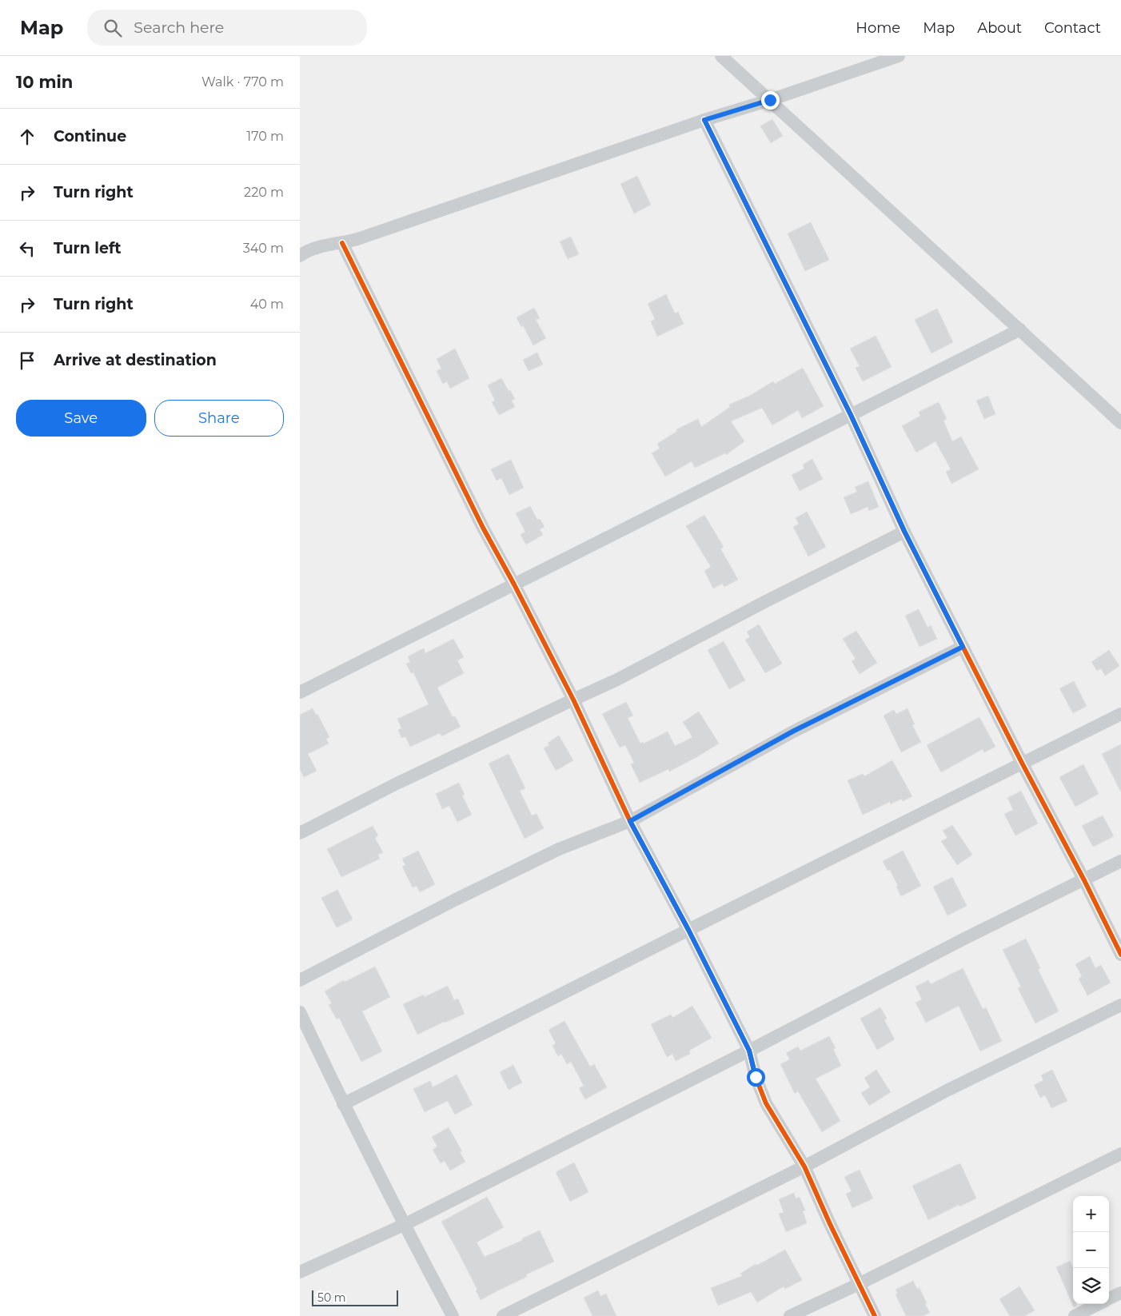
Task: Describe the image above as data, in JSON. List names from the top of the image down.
{
  "scale_bar": "50 m",
  "page": {
    "header": "Map",
    "search": "Search here",
    "nav": [
      "Home",
      "Map",
      "About",
      "Contact"
    ],
    "heading": ["10 min", "Walk · 770 m"],
    "list": [
      ["Continue", "170 m"],
      ["Turn right", "220 m"],
      ["Turn left", "340 m"],
      ["Turn right", "40 m"],
      "Arrive at destination"
    ],
    "buttons": ["Save", "Share"],
    "map_buttons": ["+", "−"],
    "scale": "50 m"
  }
}
